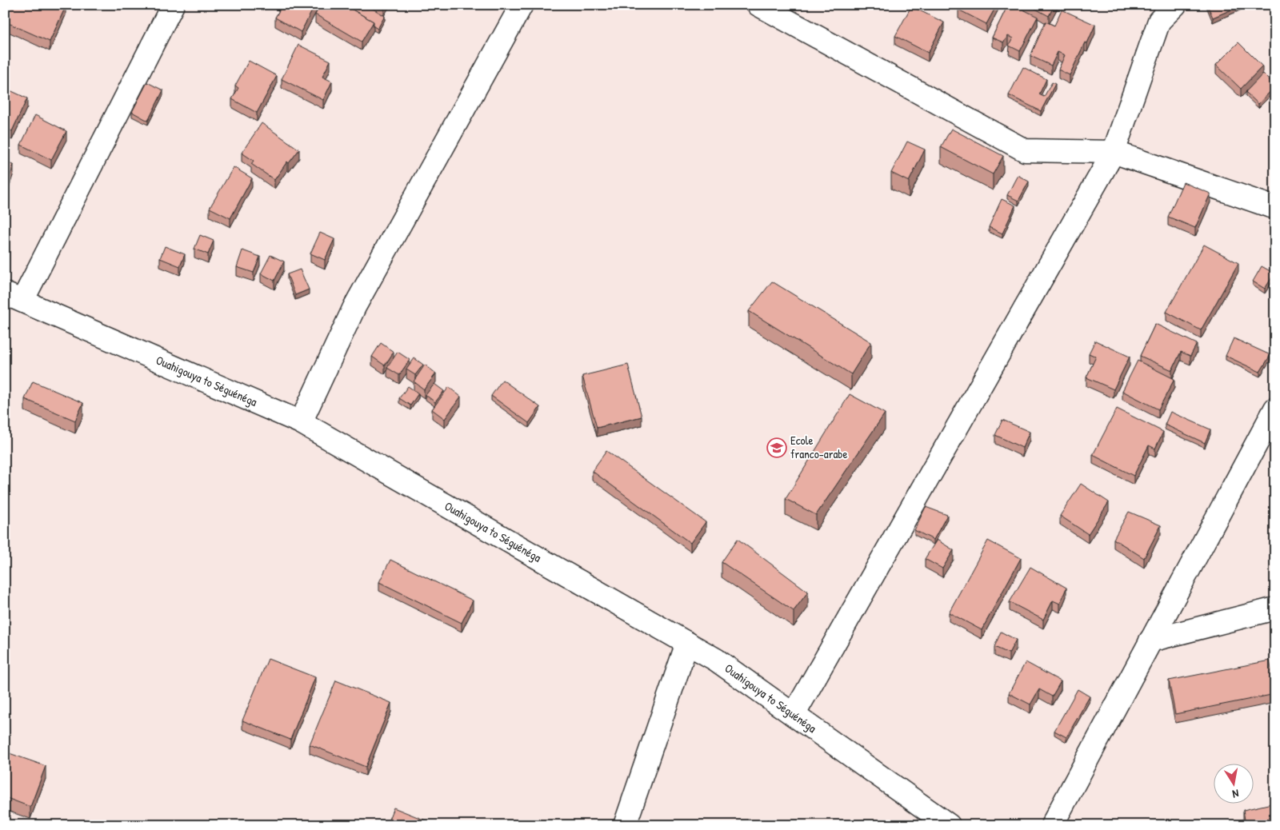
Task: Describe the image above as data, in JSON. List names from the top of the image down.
{
  "streets": {
    "street": ["Ouahigouya to Séguénéga"]
  },
  "places": {
    "school or university": ["Ecole franco-arabe"]
  },
  "north": "bottom"
}
